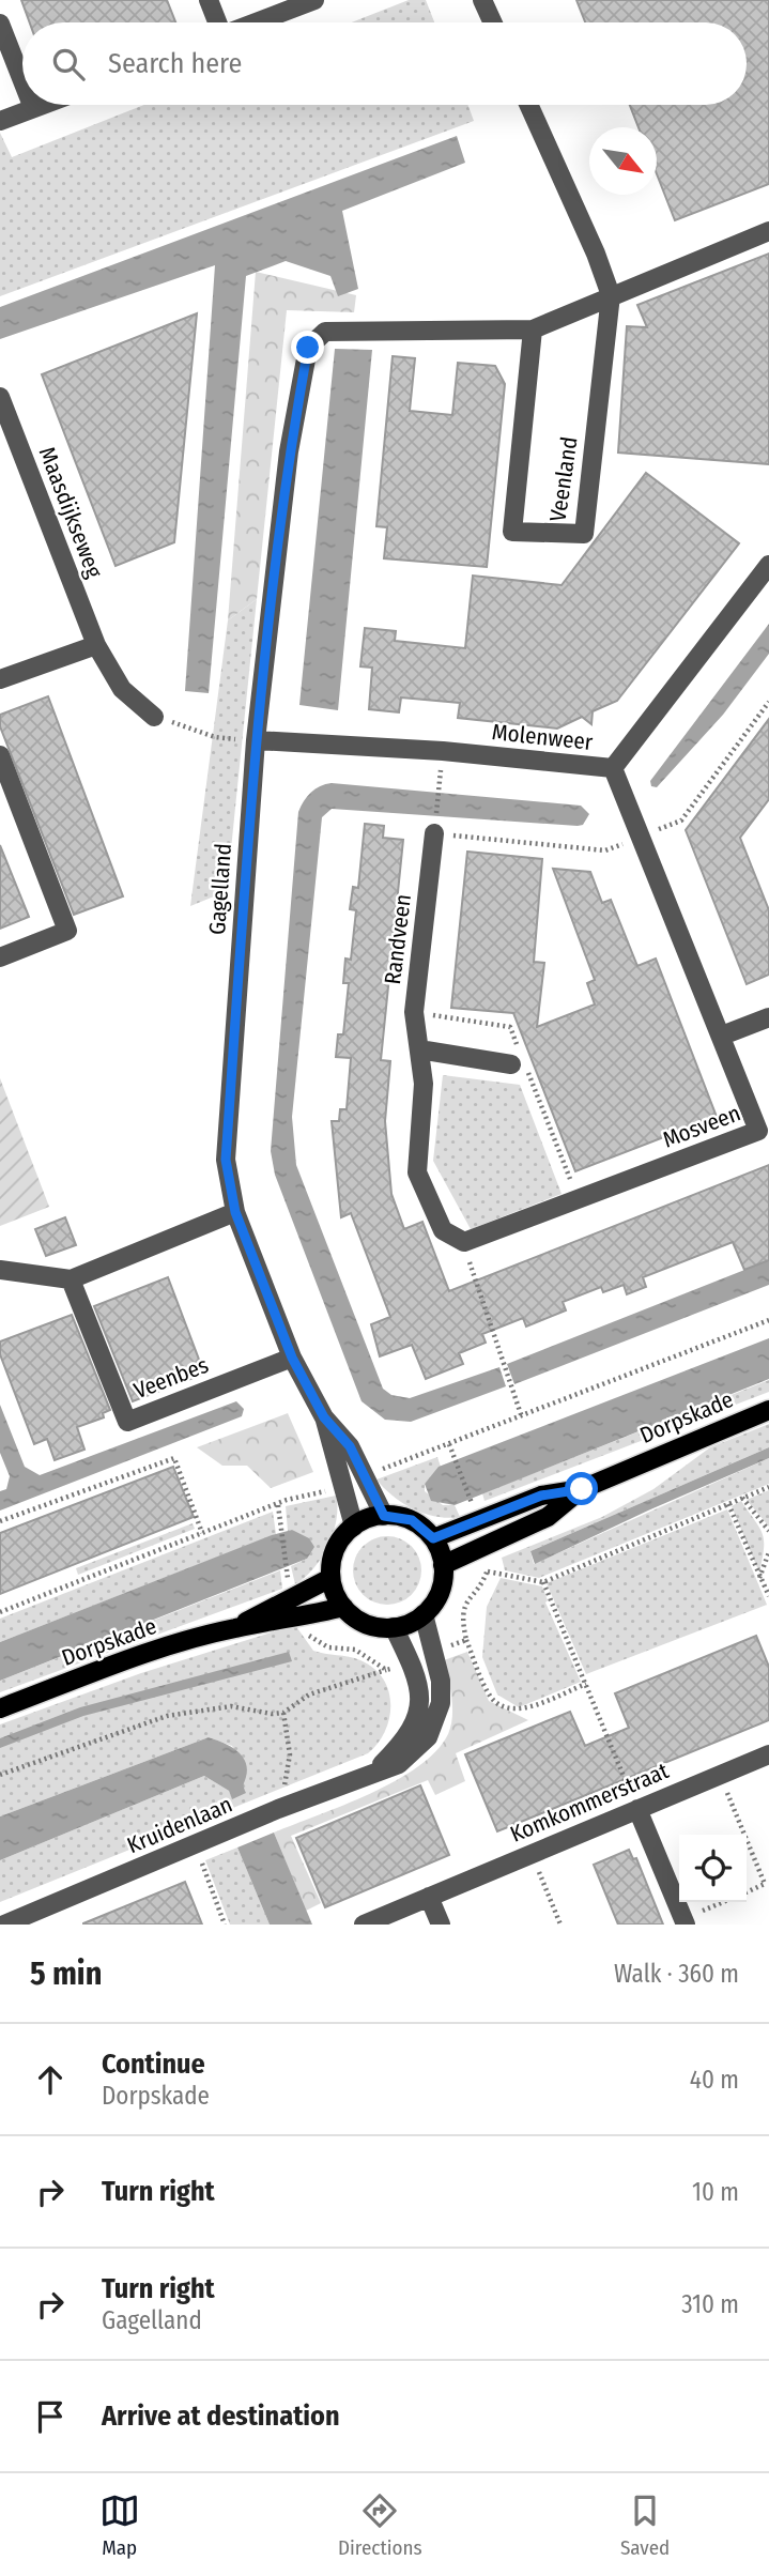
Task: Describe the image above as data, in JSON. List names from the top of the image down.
{
  "streets": {
    "main road": ["Dorpskade"],
    "street": [
      "Veenland",
      "Maasdijkseweg",
      "Molenweer",
      "Gagelland",
      "Randveen",
      "Mosveen",
      "Veenbes",
      "Komkommerstraat",
      "Kruidenlaan"
    ]
  },
  "crossings": [
    ["Veenland", "Gagelland"],
    ["Molenweer", "Gagelland"],
    ["Molenweer", "Mosveen"],
    ["Gagelland", "Veenbes"],
    ["Gagelland", "Dorpskade"],
    ["Gagelland", "Kruidenlaan"],
    ["Randveen", "Mosveen"],
    ["Dorpskade", "Kruidenlaan"]
  ],
  "north": "bottom right",
  "page": {
    "search": "Search here",
    "heading": ["5 min", "Walk · 360 m"],
    "list": [
      ["Continue", "Dorpskade", "40 m"],
      ["Turn right", "10 m"],
      ["Turn right", "Gagelland", "310 m"],
      "Arrive at destination"
    ],
    "nav": ["Map", "Directions", "Saved"]
  }
}
